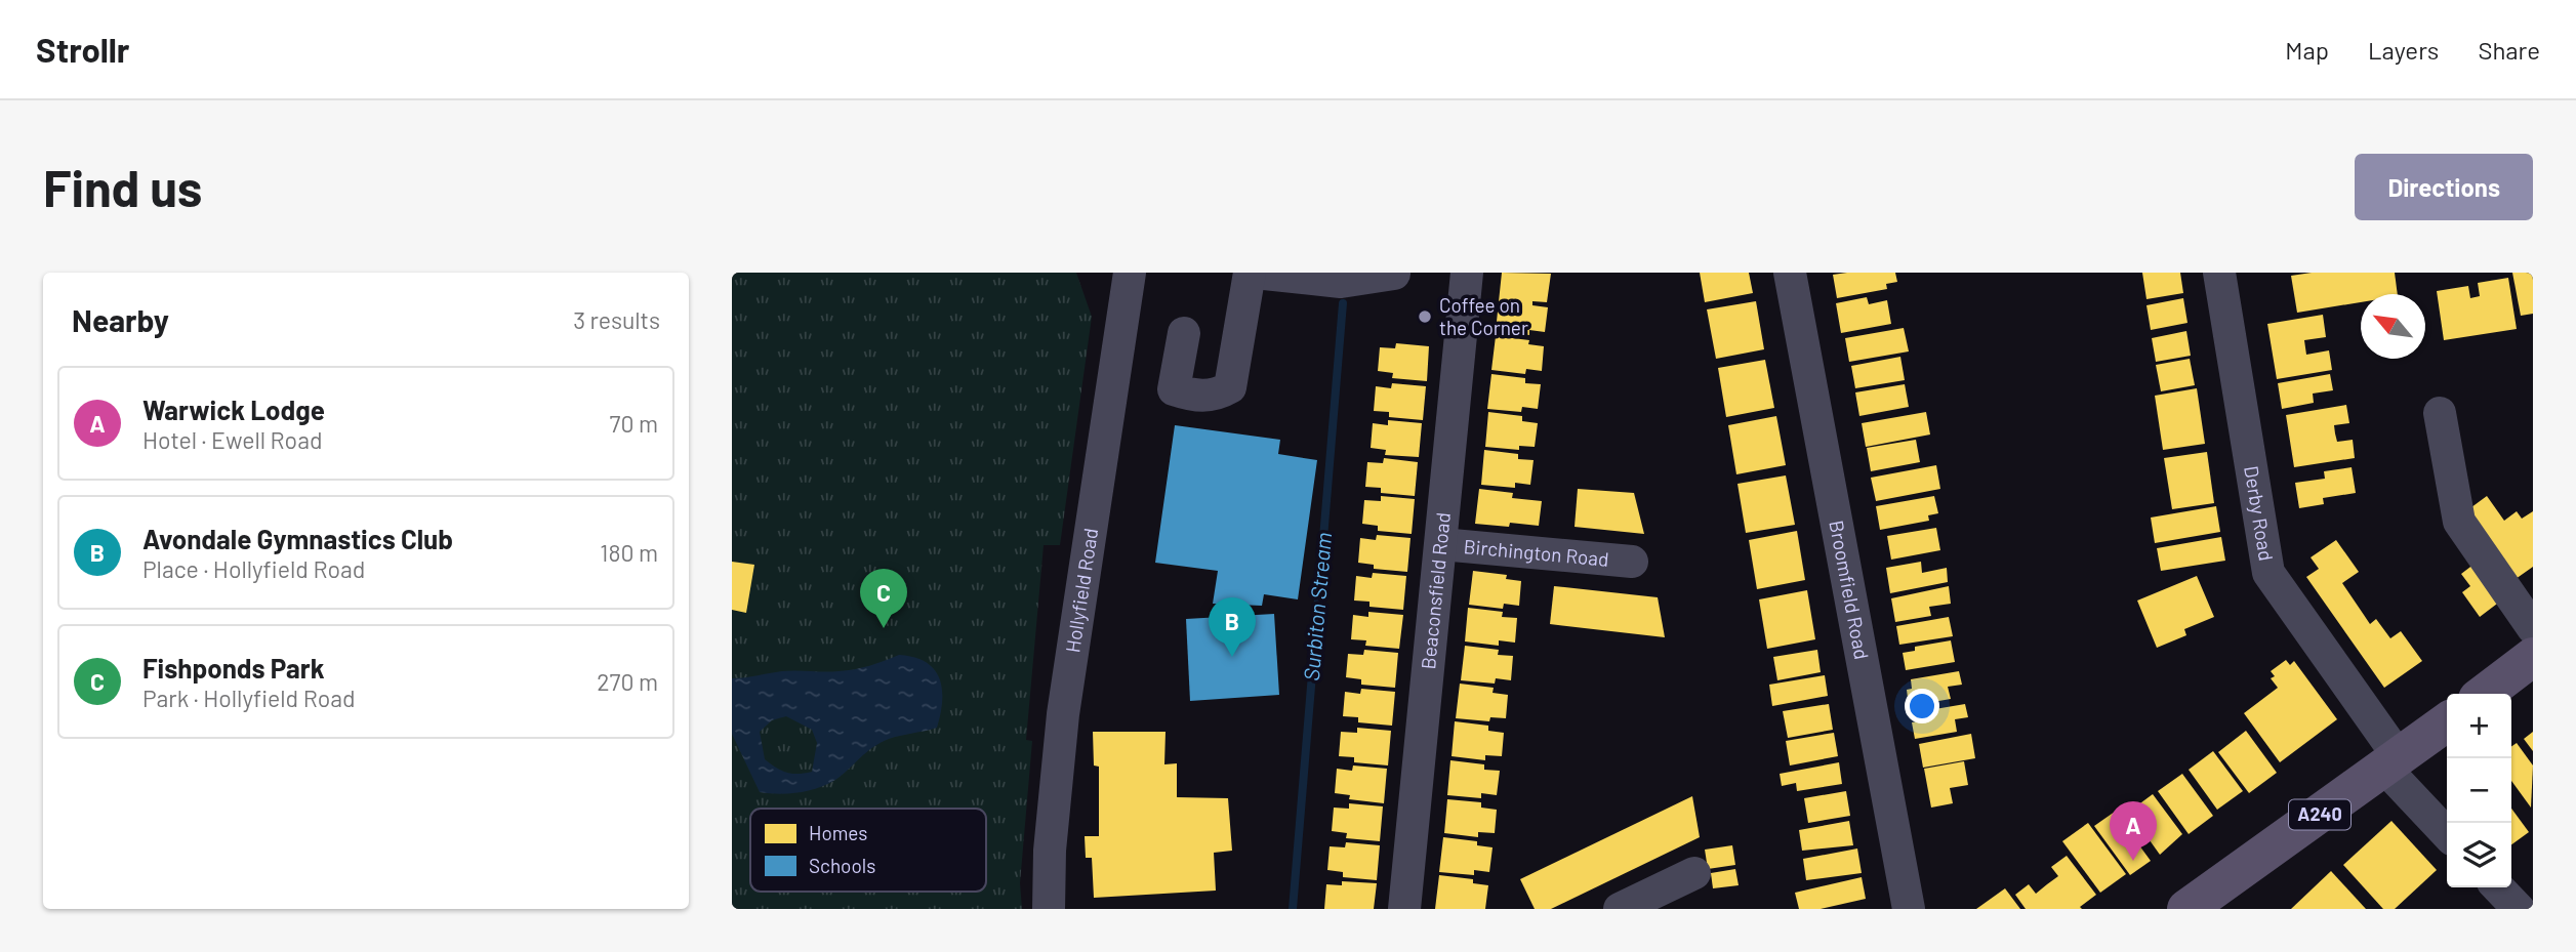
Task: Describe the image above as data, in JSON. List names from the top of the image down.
{
  "streets": {
    "main road": ["A240"],
    "street": [
      "Derby Road",
      "Birchington Road",
      "Hollyfield Road",
      "Beaconsfield Road",
      "Broomfield Road"
    ]
  },
  "crossings": [
    ["Derby Road", "A240"],
    ["Birchington Road", "Beaconsfield Road"]
  ],
  "water": ["Surbiton Stream"],
  "places": ["Coffee on the Corner"],
  "legend": ["Homes", "Schools"],
  "north": "top left",
  "page": {
    "header": "Strollr",
    "nav": ["Map", "Layers", "Share"],
    "buttons": "Directions",
    "title": "Find us",
    "heading": ["Nearby", "3 results"],
    "list": [
      {
        "mark": "A",
        "name": "Warwick Lodge",
        "note": "Hotel · Ewell Road",
        "value": "70 m"
      },
      {
        "mark": "B",
        "name": "Avondale Gymnastics Club",
        "note": "Place · Hollyfield Road",
        "value": "180 m"
      },
      {
        "mark": "C",
        "name": "Fishponds Park",
        "note": "Park · Hollyfield Road",
        "value": "270 m"
      }
    ],
    "pins": ["C", "B", "A"],
    "map_buttons": ["+", "−"]
  }
}
